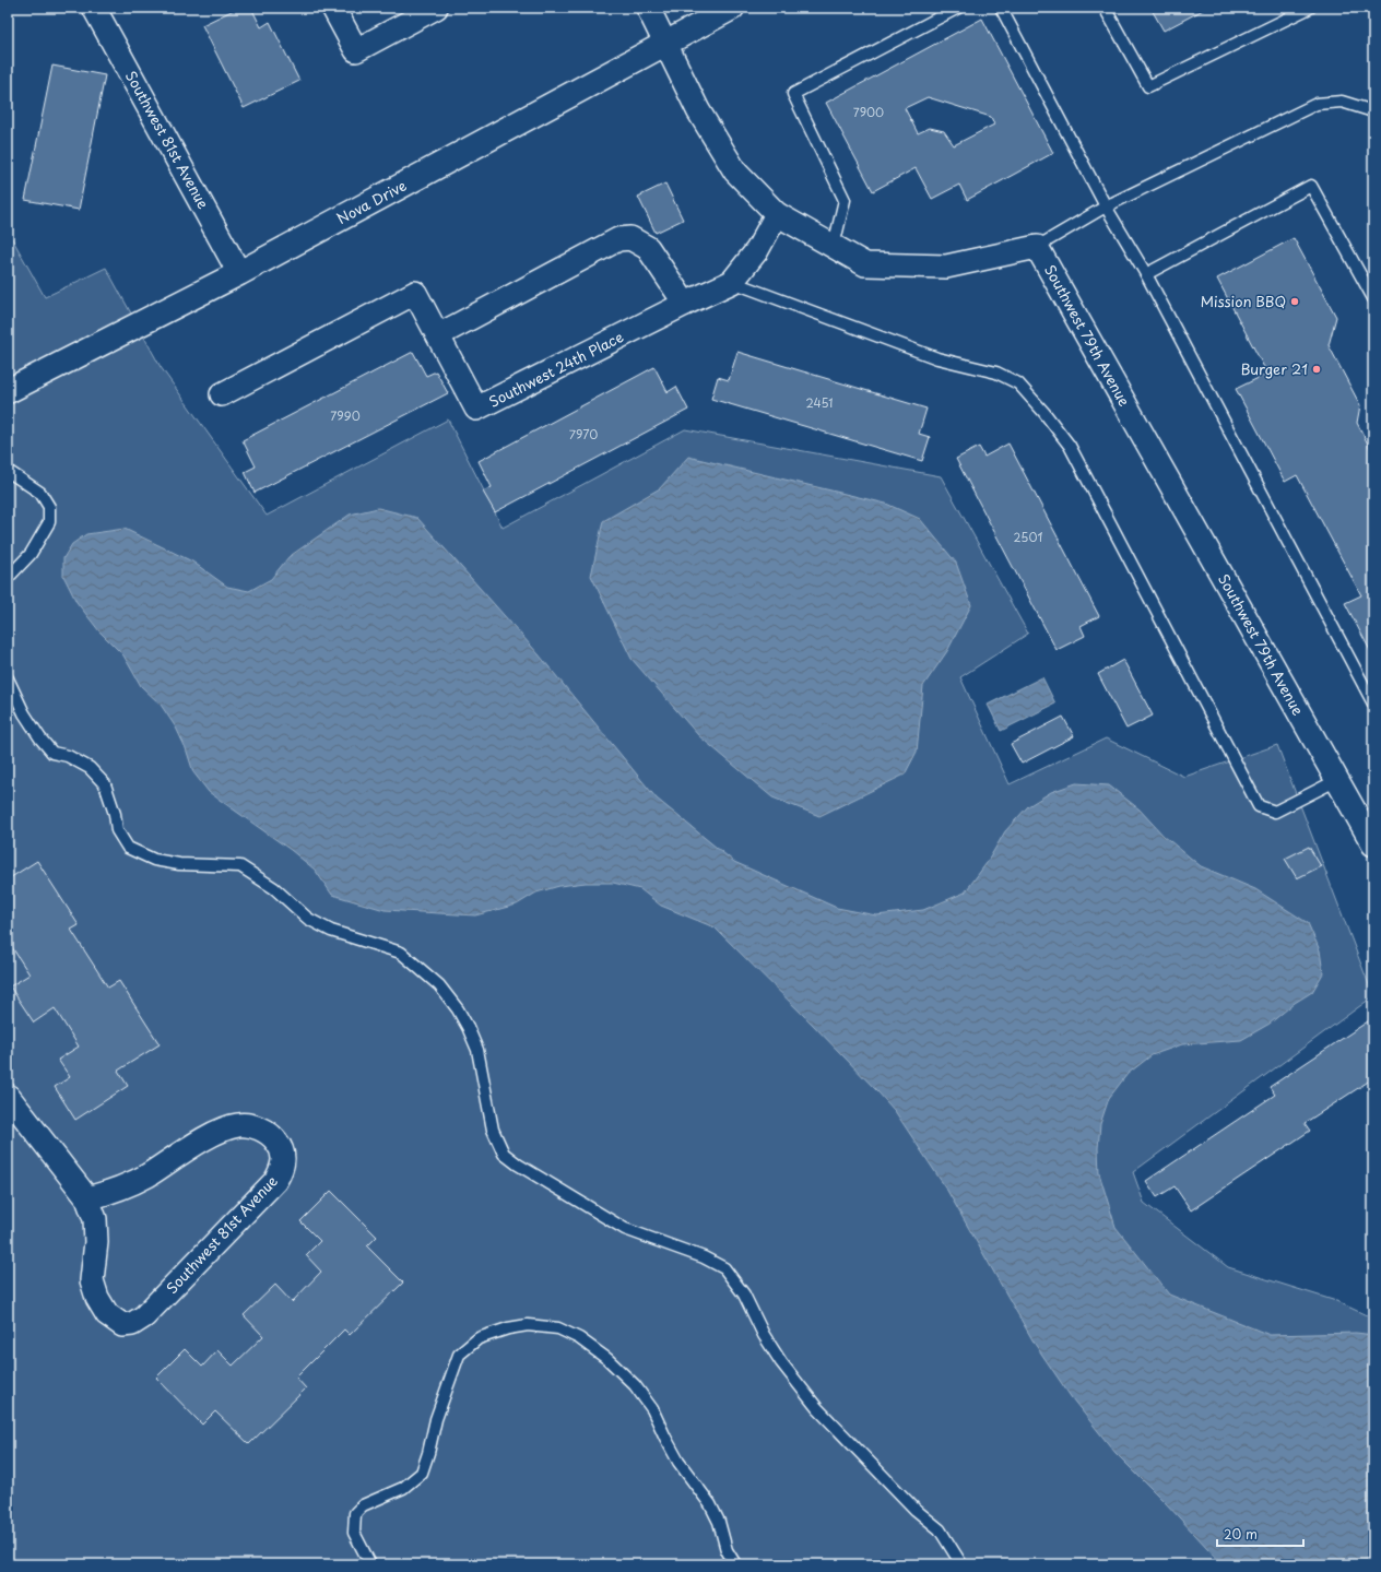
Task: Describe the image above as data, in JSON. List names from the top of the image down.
{
  "streets": {
    "street": [
      "Southwest 81st Avenue",
      "Nova Drive",
      "Southwest 79th Avenue",
      "Southwest 24th Place"
    ]
  },
  "crossings": [
    ["Southwest 81st Avenue", "Nova Drive"]
  ],
  "places": ["Mission BBQ", "Burger 21"],
  "house_numbers": [
    "7900",
    "2451",
    "7990",
    "7970",
    "2501"
  ],
  "scale_bar": "20 m"
}
